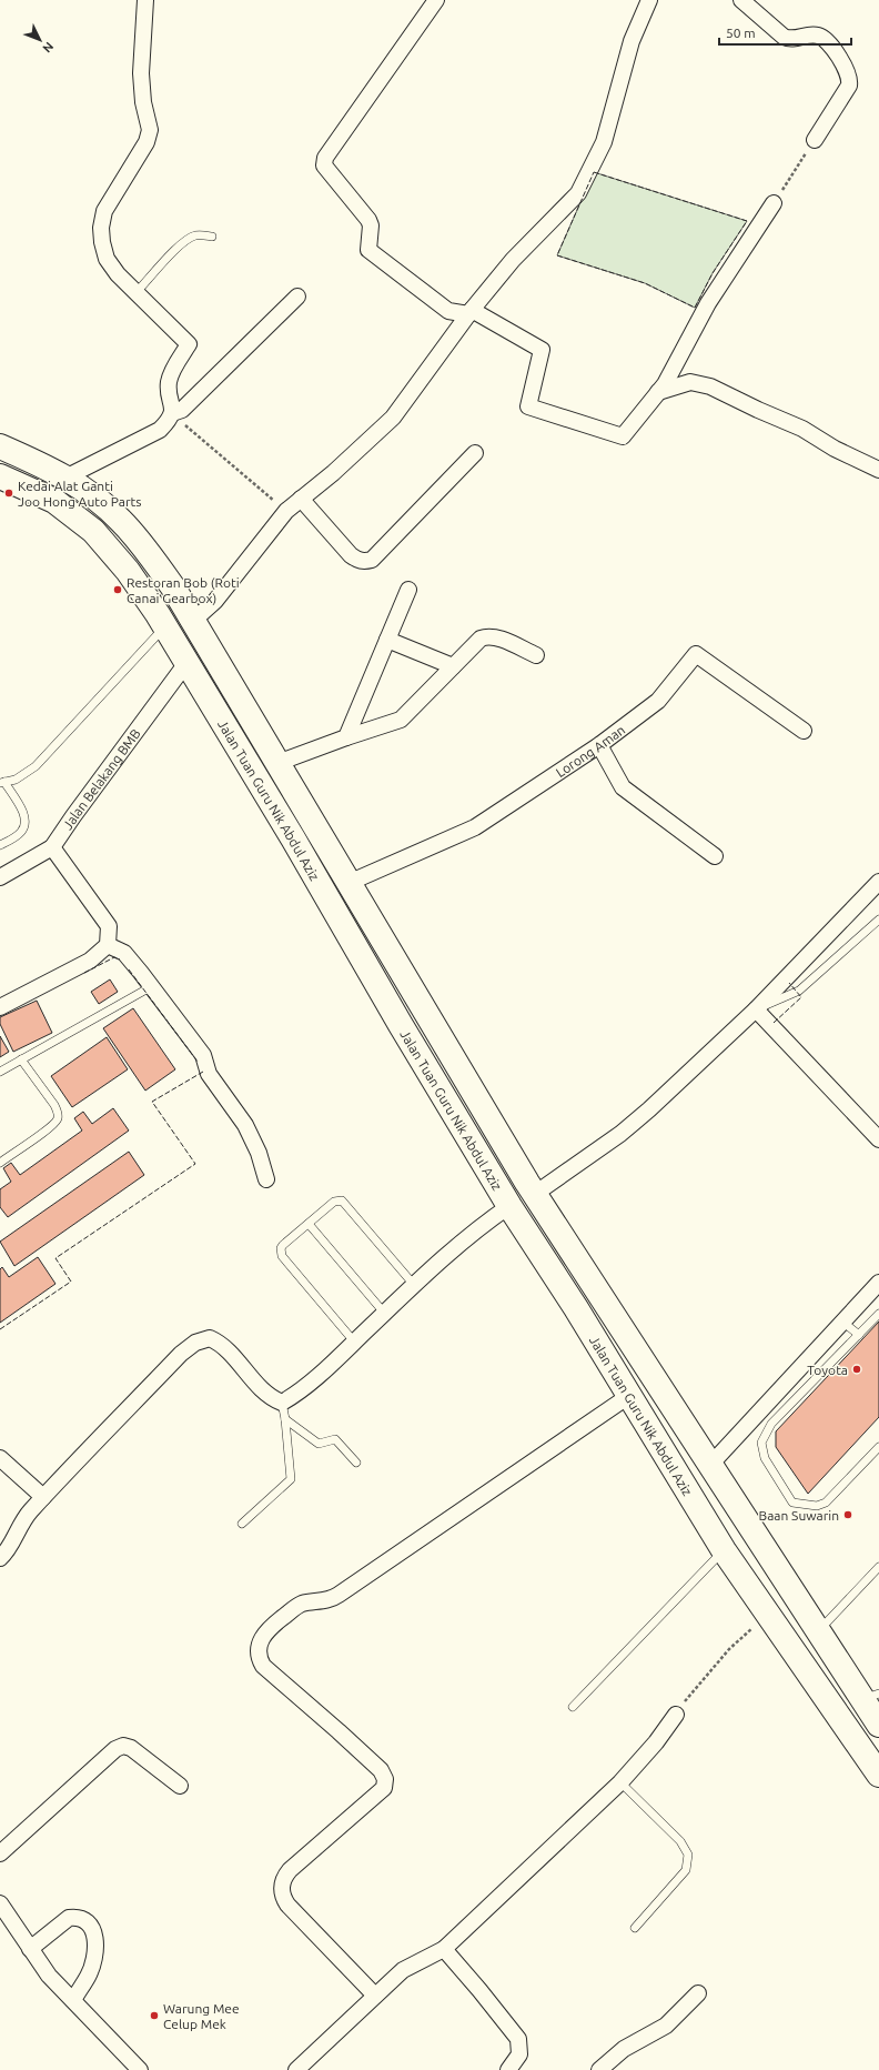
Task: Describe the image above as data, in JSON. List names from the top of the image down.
{
  "streets": {
    "main road": ["Jalan Tuan Guru Nik Abdul Aziz"],
    "street": ["Lorong Aman", "Jalan Belakang BMB"]
  },
  "crossings": [
    ["Lorong Aman", "Jalan Tuan Guru Nik Abdul Aziz"],
    ["Jalan Belakang BMB", "Jalan Tuan Guru Nik Abdul Aziz"]
  ],
  "places": [
    "Kedai Alat Ganti Joo Hong Auto Parts",
    "Restoran Bob (Roti Canai Gearbox)",
    "Toyota",
    "Baan Suwarin",
    "Warung Mee Celup Mek"
  ],
  "scale_bar": "50 m",
  "north": "bottom right"
}
